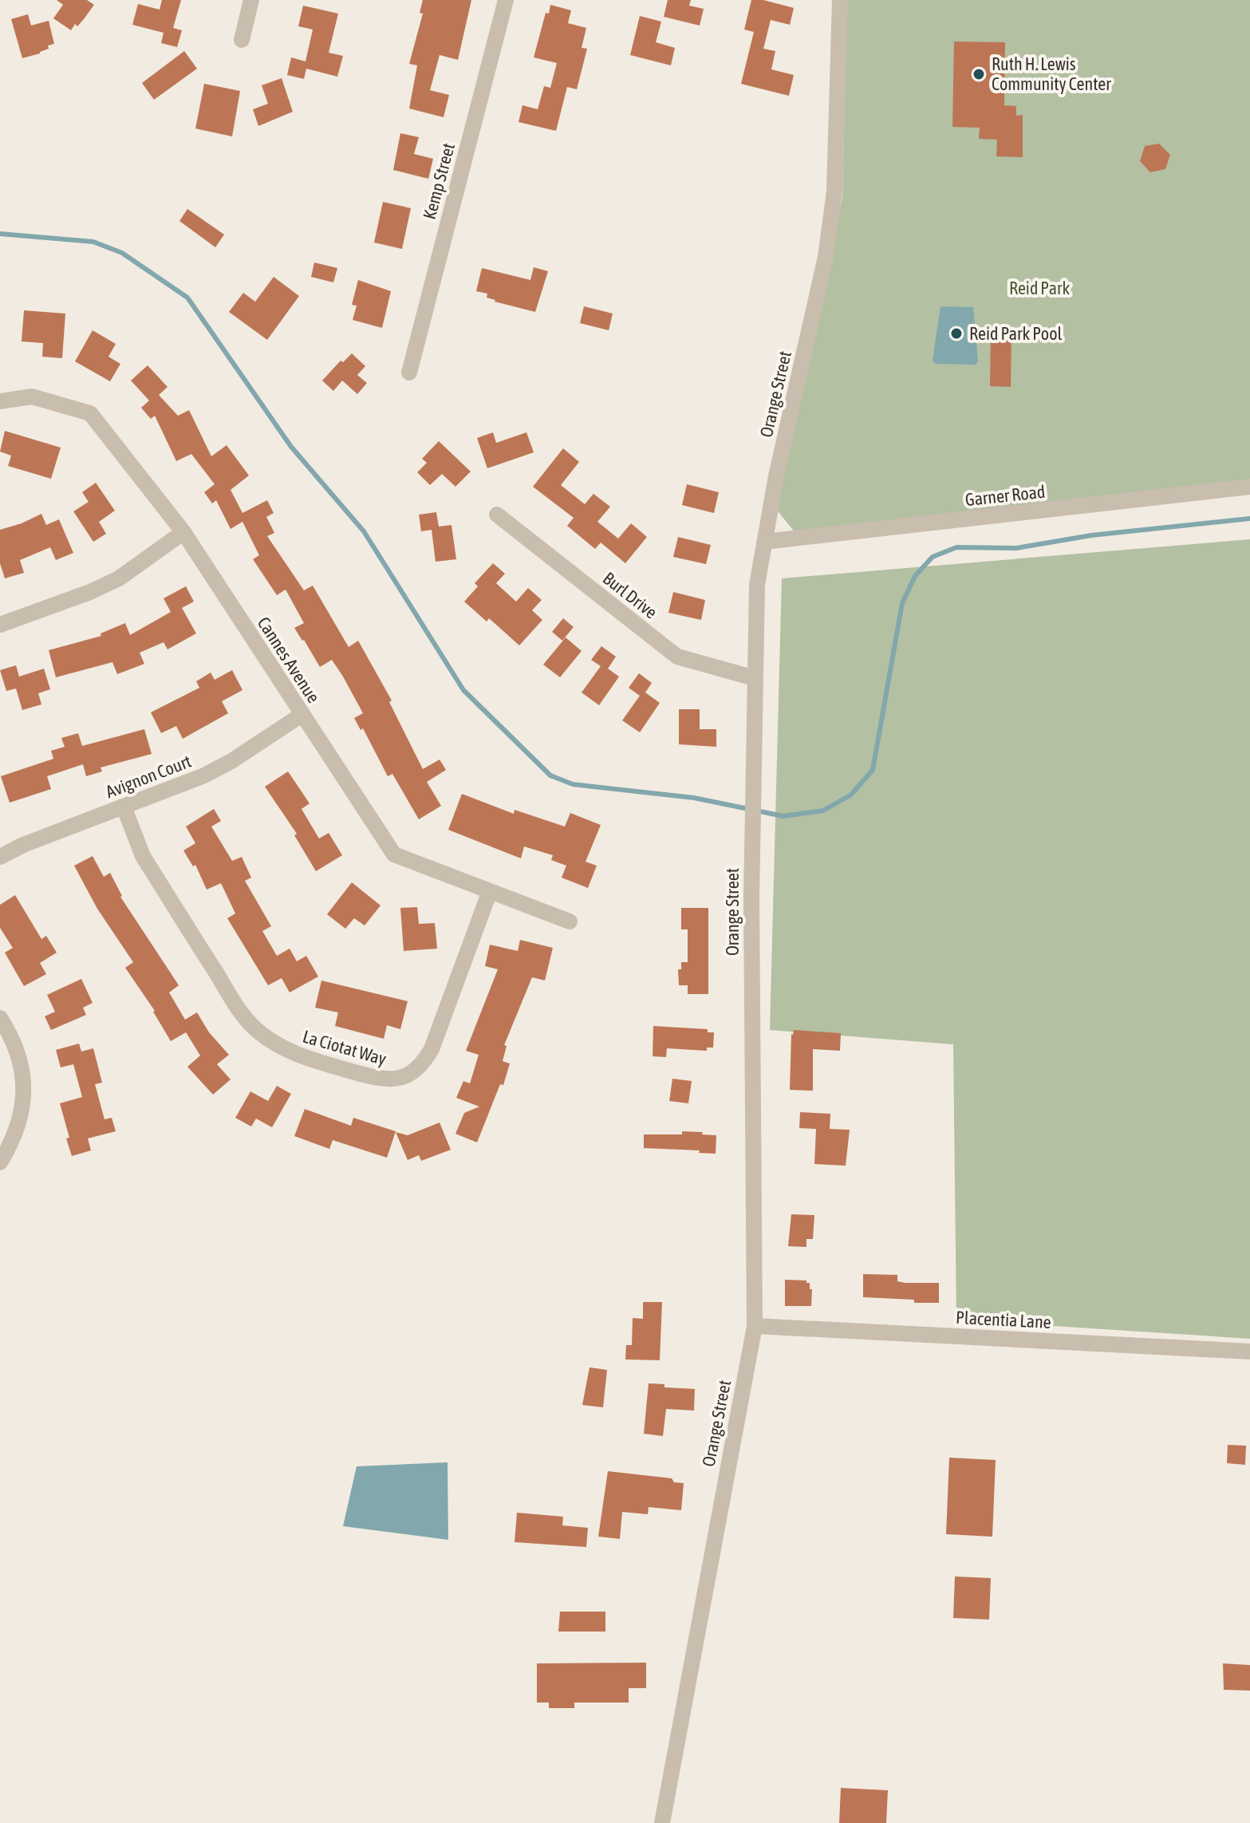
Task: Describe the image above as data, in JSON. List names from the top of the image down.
{
  "streets": {
    "street": [
      "Kemp Street",
      "Orange Street",
      "Garner Road",
      "Burl Drive",
      "Cannes Avenue",
      "Avignon Court",
      "La Ciotat Way",
      "Placentia Lane"
    ]
  },
  "crossings": [
    ["Orange Street", "Garner Road"],
    ["Orange Street", "Burl Drive"],
    ["Orange Street", "Placentia Lane"],
    ["Cannes Avenue", "Avignon Court"],
    ["Cannes Avenue", "La Ciotat Way"],
    ["Avignon Court", "La Ciotat Way"]
  ],
  "parks": ["Reid Park"],
  "places": ["Ruth H. Lewis Community Center", "Reid Park Pool"]
}
